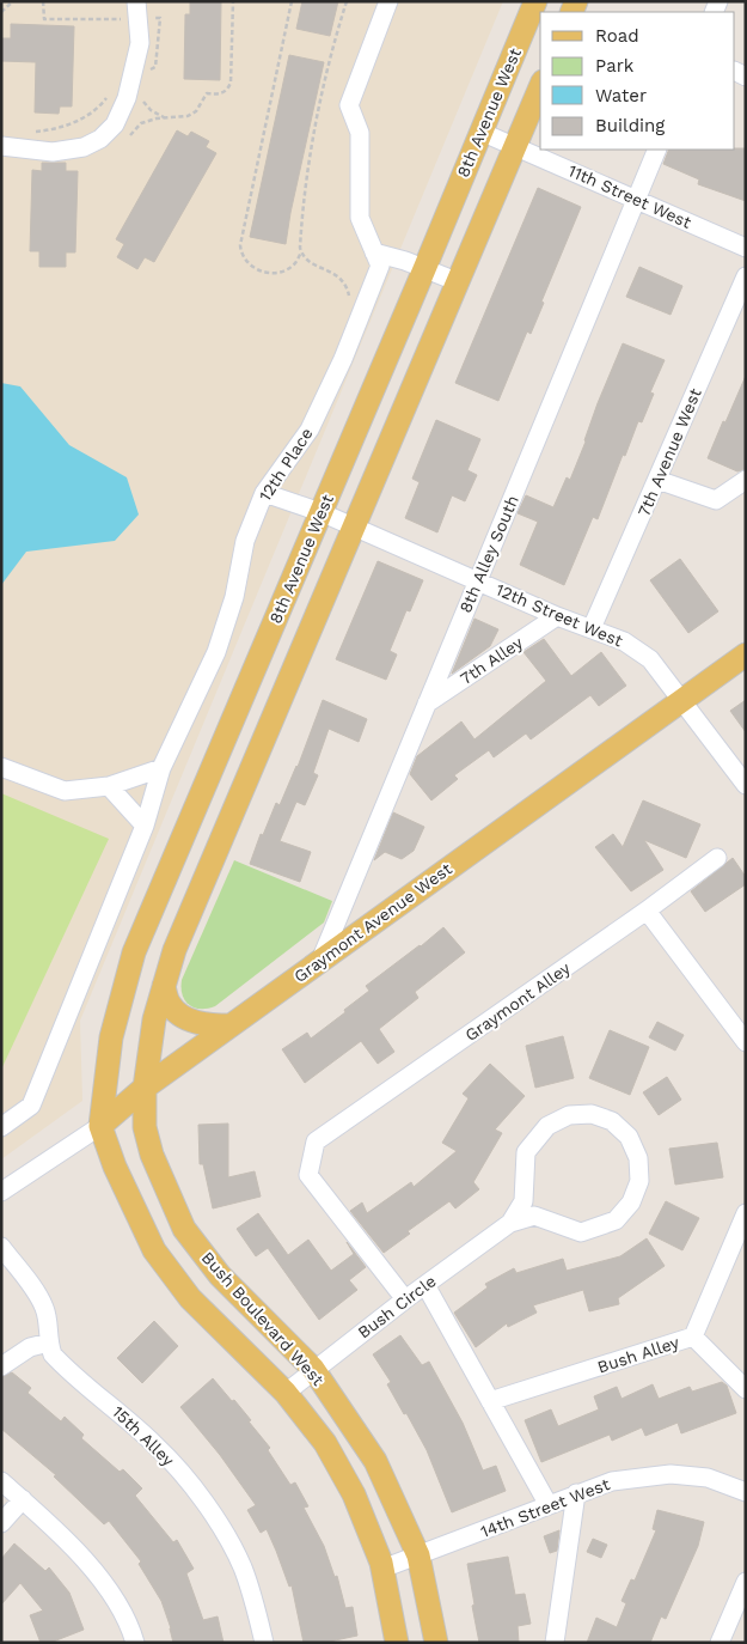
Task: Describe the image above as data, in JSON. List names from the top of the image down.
{
  "streets": {
    "main road": ["8th Avenue West", "Graymont Avenue West", "Bush Boulevard West"],
    "street": [
      "11th Street West",
      "7th Avenue West",
      "12th Place",
      "8th Alley South",
      "12th Street West",
      "7th Alley",
      "Graymont Alley",
      "Bush Circle",
      "Bush Alley",
      "15th Alley",
      "14th Street West"
    ]
  },
  "crossings": [
    ["8th Avenue West", "11th Street West"],
    ["8th Avenue West", "12th Street West"],
    ["8th Avenue West", "Graymont Avenue West"],
    ["8th Avenue West", "Bush Boulevard West"],
    ["11th Street West", "8th Alley South"],
    ["7th Avenue West", "12th Street West"],
    ["12th Place", "12th Street West"],
    ["8th Alley South", "12th Street West"],
    ["8th Alley South", "7th Alley"],
    ["8th Alley South", "Graymont Avenue West"],
    ["12th Street West", "7th Alley"],
    ["12th Street West", "Graymont Avenue West"],
    ["Graymont Avenue West", "Bush Boulevard West"],
    ["Graymont Alley", "Bush Circle"],
    ["Bush Circle", "Bush Boulevard West"],
    ["Bush Boulevard West", "14th Street West"]
  ],
  "legend": [
    "Road",
    "Park",
    "Water",
    "Building"
  ]
}
